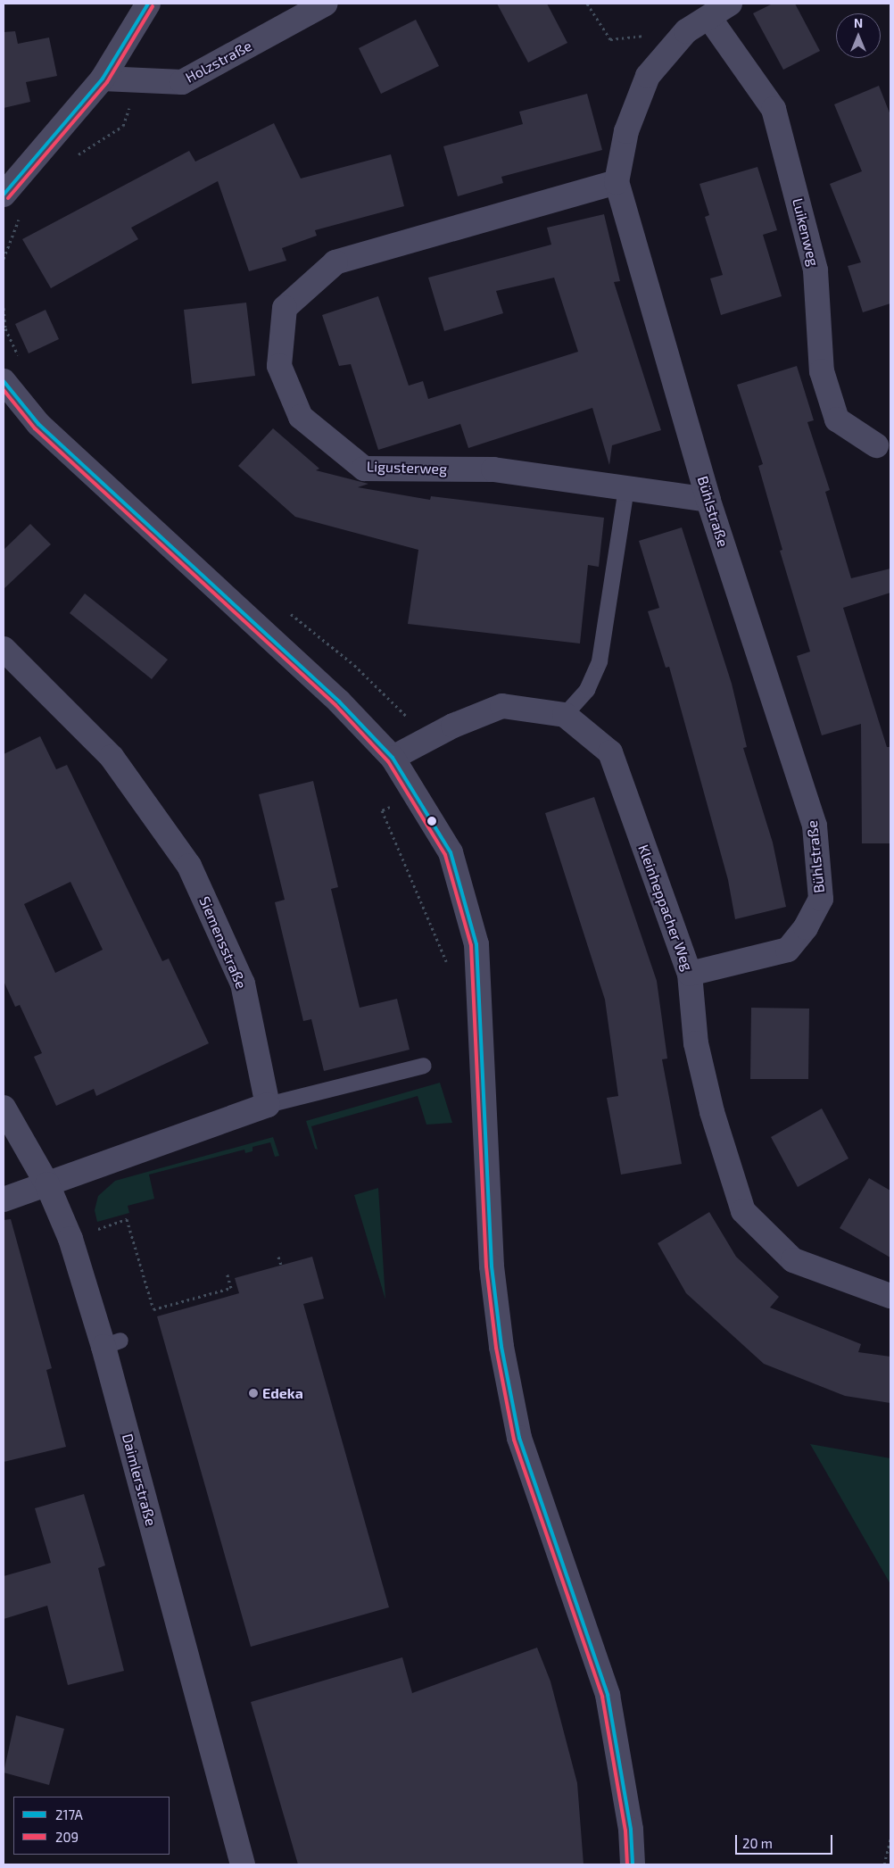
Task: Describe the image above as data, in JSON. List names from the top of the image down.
{
  "streets": {
    "street": [
      "Holzstraße",
      "Luikenweg",
      "Ligusterweg",
      "Bühlstraße",
      "Kleinheppacher Weg",
      "Siemensstraße",
      "Daimlerstraße"
    ]
  },
  "crossings": [
    ["Luikenweg", "Bühlstraße"],
    ["Ligusterweg", "Bühlstraße"],
    ["Bühlstraße", "Kleinheppacher Weg"]
  ],
  "places": ["Edeka"],
  "lines": ["transit line 217A", "transit line 209"],
  "legend": ["217A", "209"],
  "scale_bar": "20 m",
  "north": "top"
}
